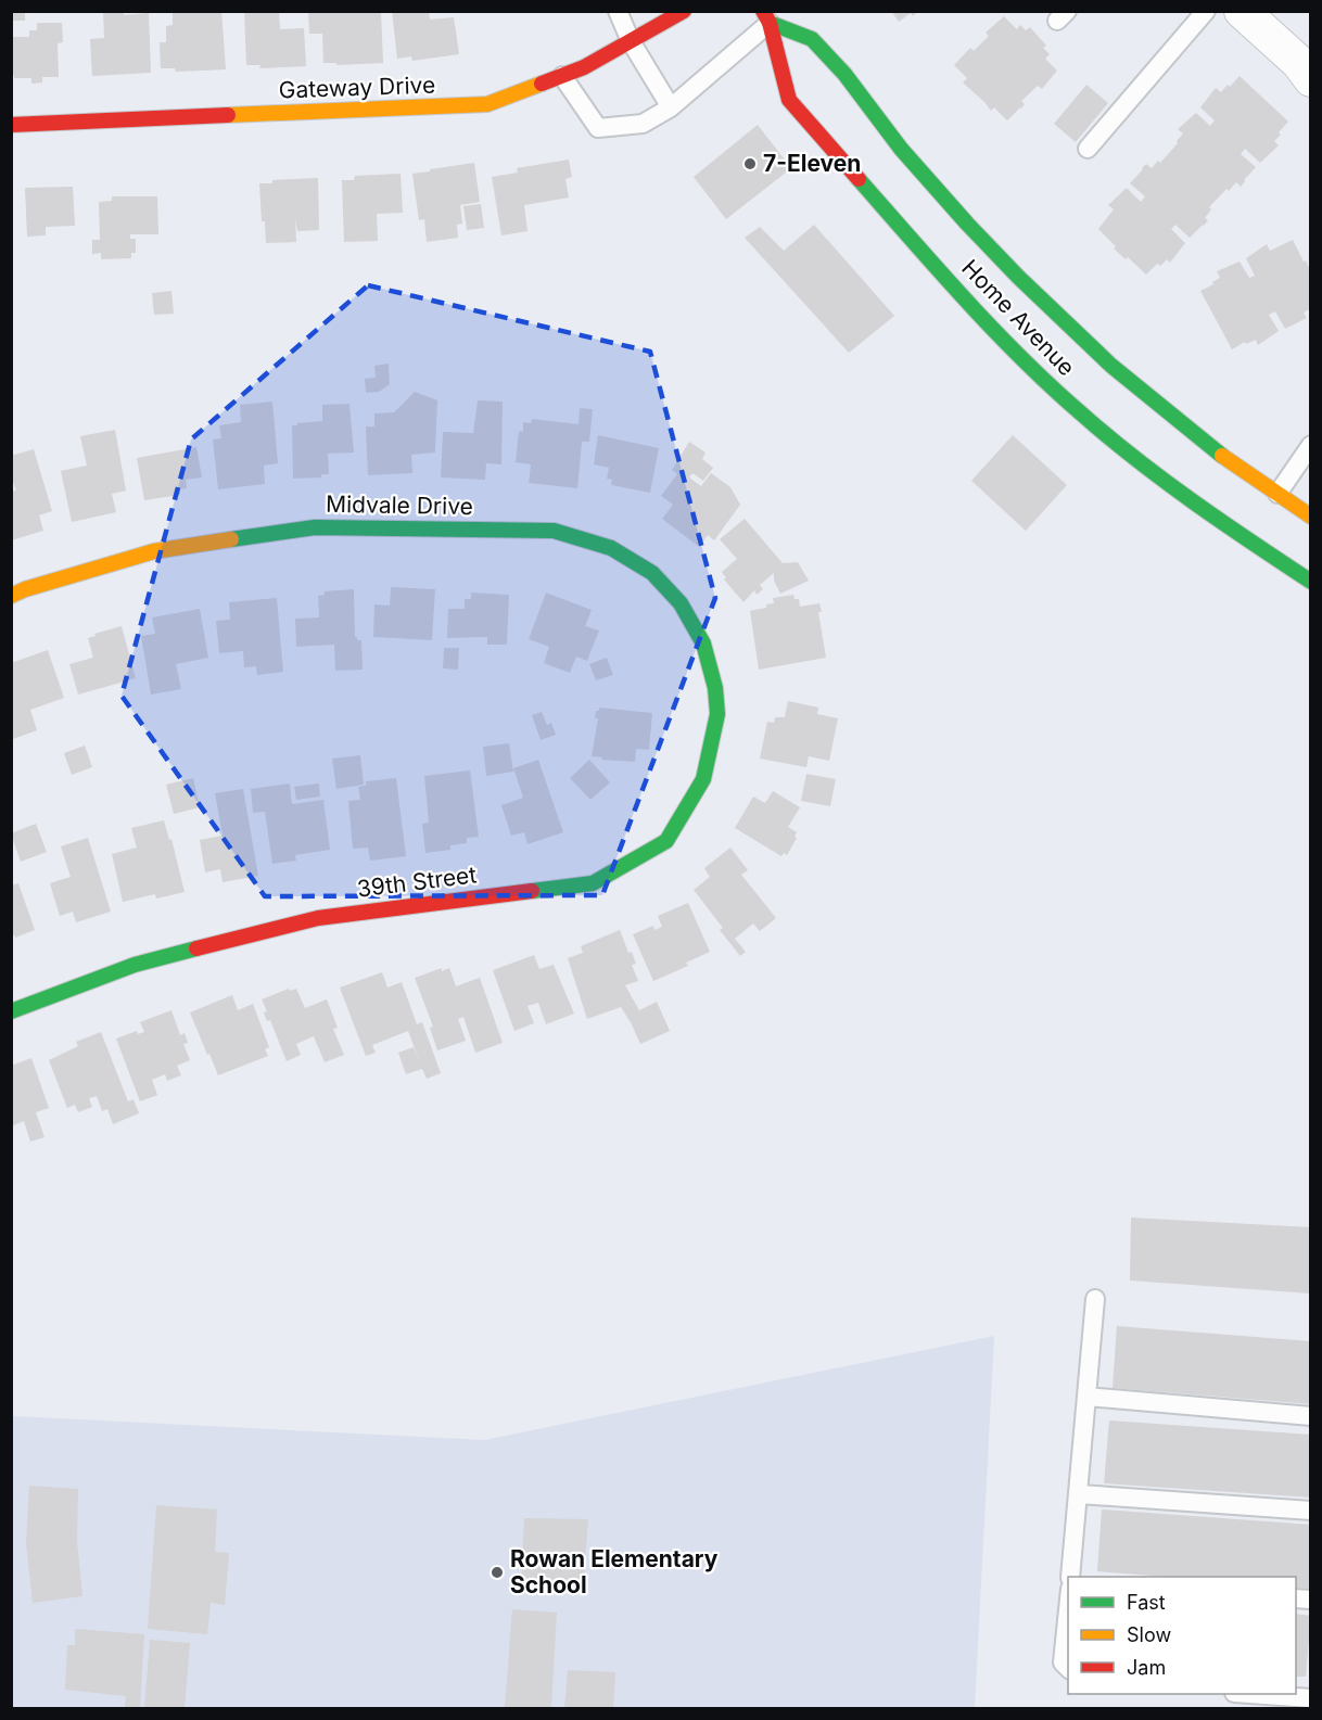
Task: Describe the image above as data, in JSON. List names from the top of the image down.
{
  "streets": {
    "street": [
      "Gateway Drive",
      "Home Avenue",
      "Midvale Drive",
      "39th Street"
    ]
  },
  "crossings": [
    ["Midvale Drive", "39th Street"]
  ],
  "places": ["7-Eleven", "Rowan Elementary School"],
  "legend": ["Fast", "Slow", "Jam"]
}
